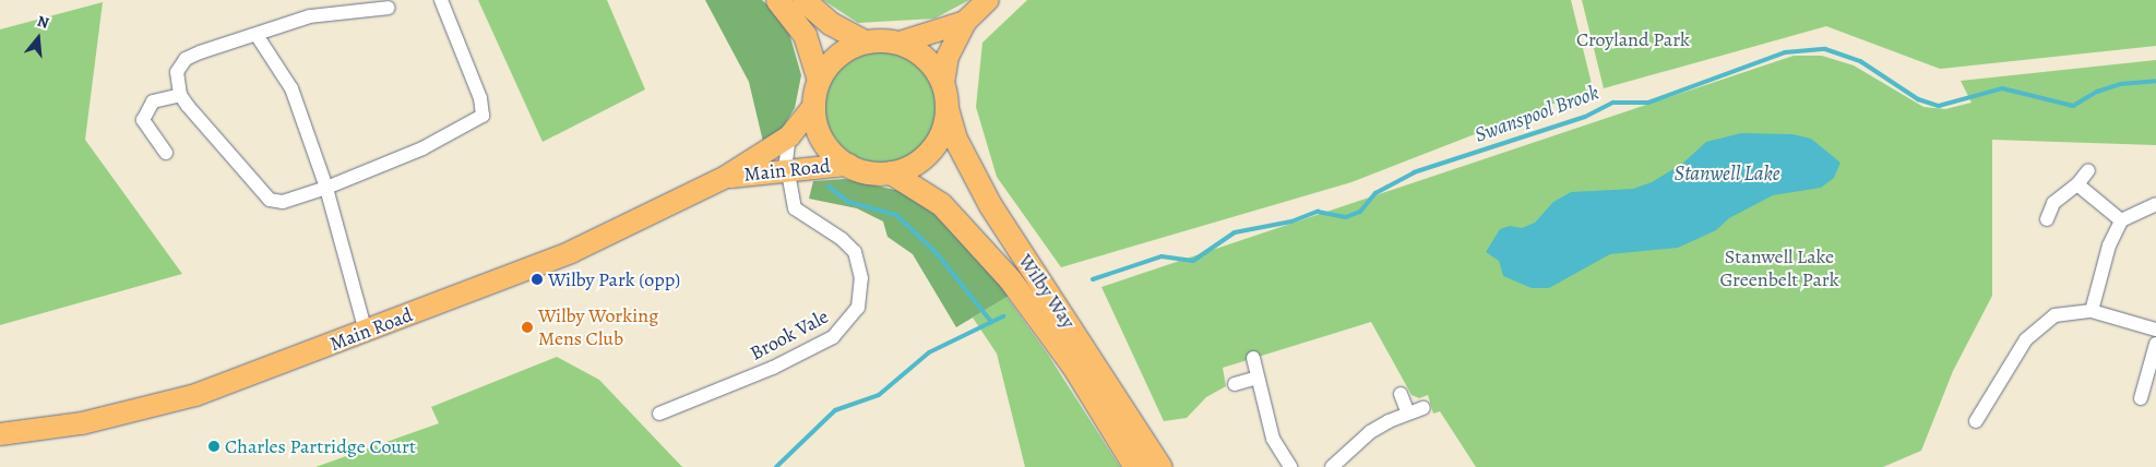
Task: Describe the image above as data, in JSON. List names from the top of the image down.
{
  "streets": {
    "highway": ["Wilby Way"],
    "main road": ["Main Road"],
    "street": ["Brook Vale"]
  },
  "crossings": [
    ["Main Road", "Wilby Way"],
    ["Main Road", "Brook Vale"]
  ],
  "water": ["Swanspool Brook", "Stanwell Lake"],
  "parks": ["Croyland Park", "Stanwell Lake Greenbelt Park"],
  "places": ["Wilby Park (opp)", "Wilby Working Mens Club", "Charles Partridge Court"],
  "north": "top"
}
